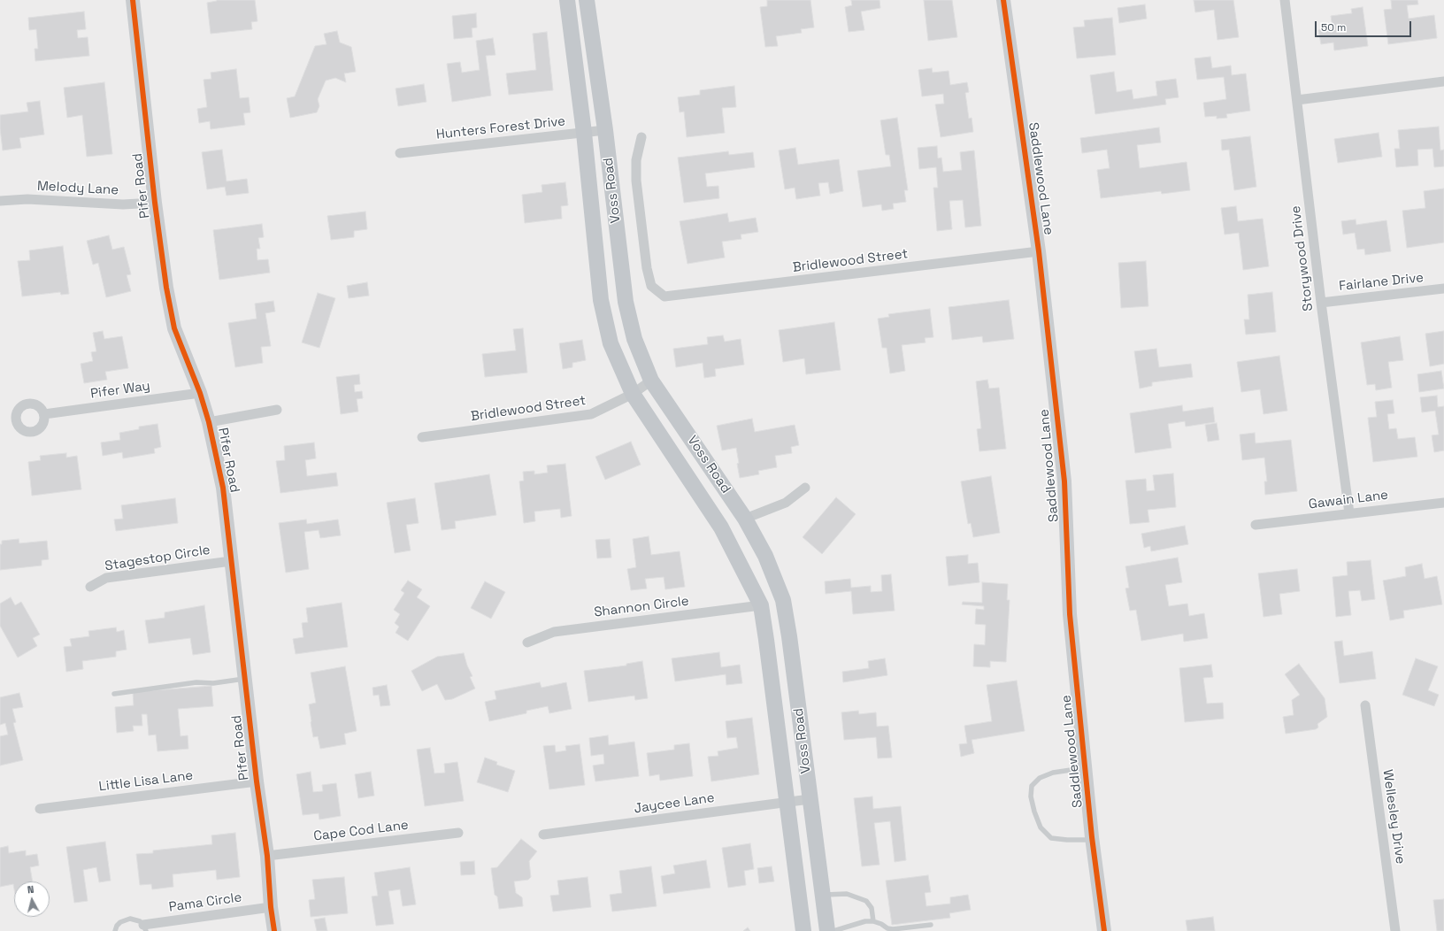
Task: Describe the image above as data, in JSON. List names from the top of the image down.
{
  "streets": {
    "main road": ["Voss Road"],
    "street": [
      "Hunters Forest Drive",
      "Saddlewood Lane",
      "Pifer Road",
      "Melody Lane",
      "Storywood Drive",
      "Bridlewood Street",
      "Fairlane Drive",
      "Pifer Way",
      "Gawain Lane",
      "Stagestop Circle",
      "Shannon Circle",
      "Little Lisa Lane",
      "Jaycee Lane",
      "Wellesley Drive",
      "Cape Cod Lane",
      "Pama Circle"
    ]
  },
  "crossings": [
    ["Hunters Forest Drive", "Voss Road"],
    ["Saddlewood Lane", "Bridlewood Street"],
    ["Pifer Road", "Melody Lane"],
    ["Pifer Road", "Pifer Way"],
    ["Pifer Road", "Stagestop Circle"],
    ["Pifer Road", "Little Lisa Lane"],
    ["Pifer Road", "Cape Cod Lane"],
    ["Pifer Road", "Pama Circle"],
    ["Voss Road", "Bridlewood Street"],
    ["Voss Road", "Shannon Circle"],
    ["Voss Road", "Jaycee Lane"],
    ["Storywood Drive", "Fairlane Drive"],
    ["Storywood Drive", "Gawain Lane"]
  ],
  "scale_bar": "50 m",
  "north": "top"
}
